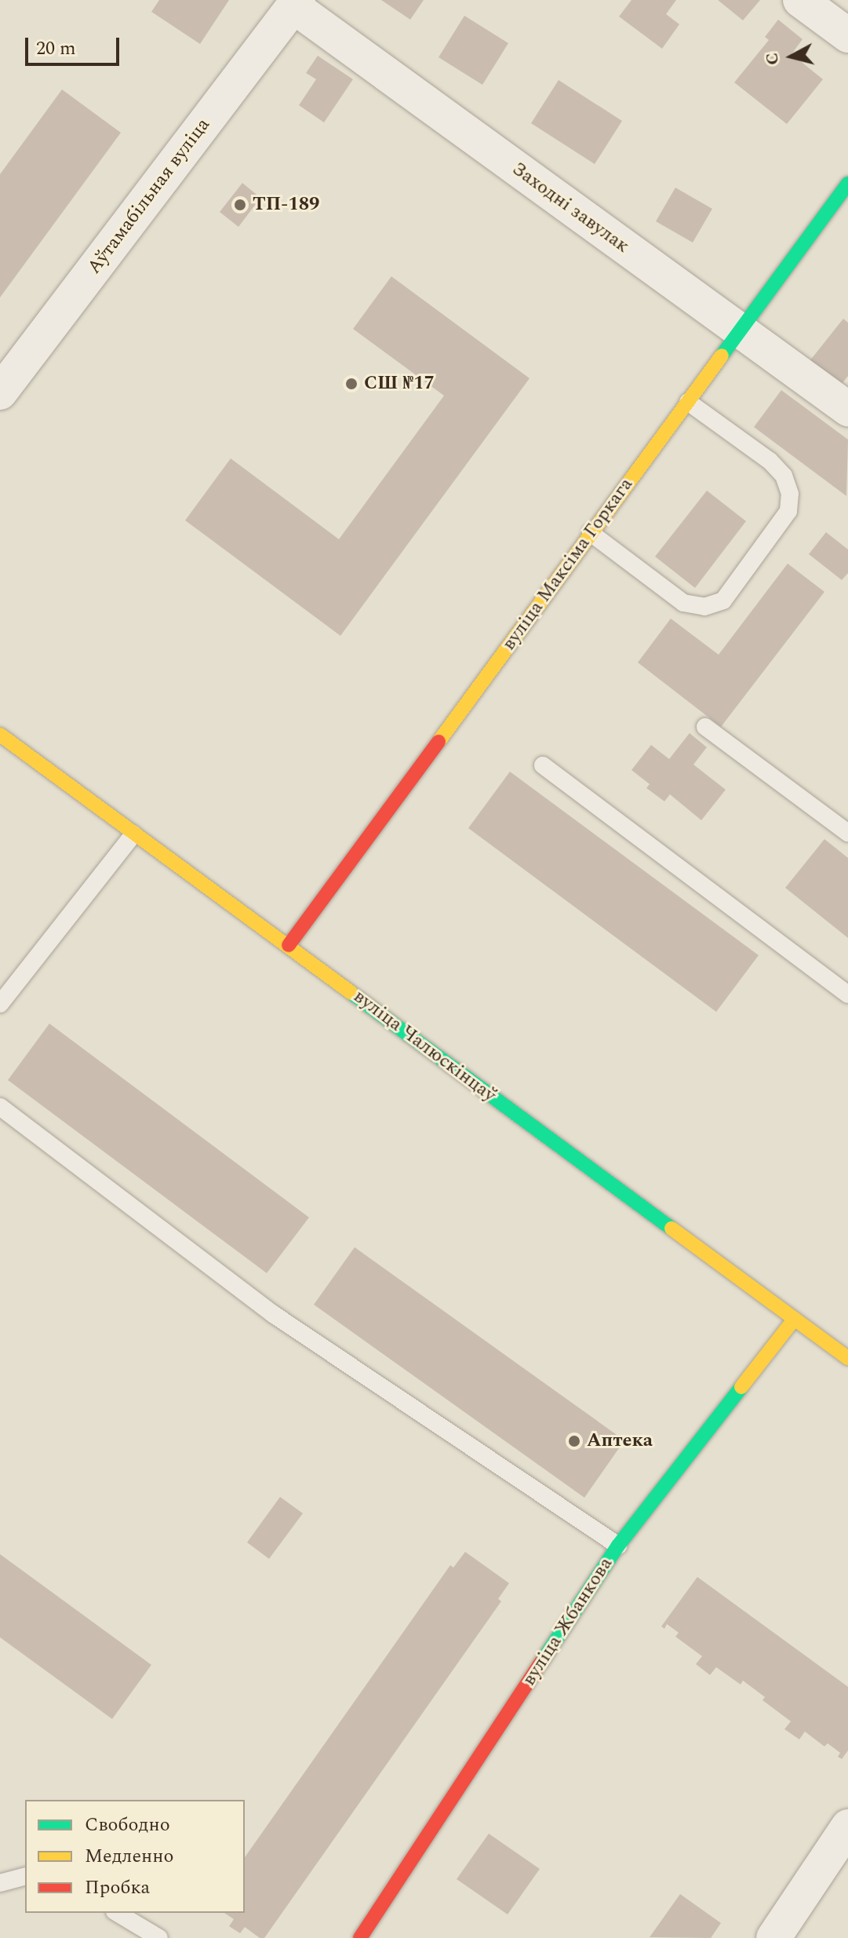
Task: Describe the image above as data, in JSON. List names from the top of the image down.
{
  "streets": {
    "street": [
      "Аўтамабільная вуліца",
      "Заходні завулак",
      "вуліца Максіма Горкага",
      "вуліца Чалюскінцаў",
      "вуліца Жбанкова"
    ]
  },
  "crossings": [
    ["Аўтамабільная вуліца", "Заходні завулак"],
    ["Заходні завулак", "вуліца Максіма Горкага"],
    ["вуліца Максіма Горкага", "вуліца Чалюскінцаў"],
    ["вуліца Чалюскінцаў", "вуліца Жбанкова"]
  ],
  "places": ["ТП-189", "СШ №17", "Аптека"],
  "legend": ["Свободно", "Медленно", "Пробка"],
  "scale_bar": "20 m",
  "north": "left"
}
